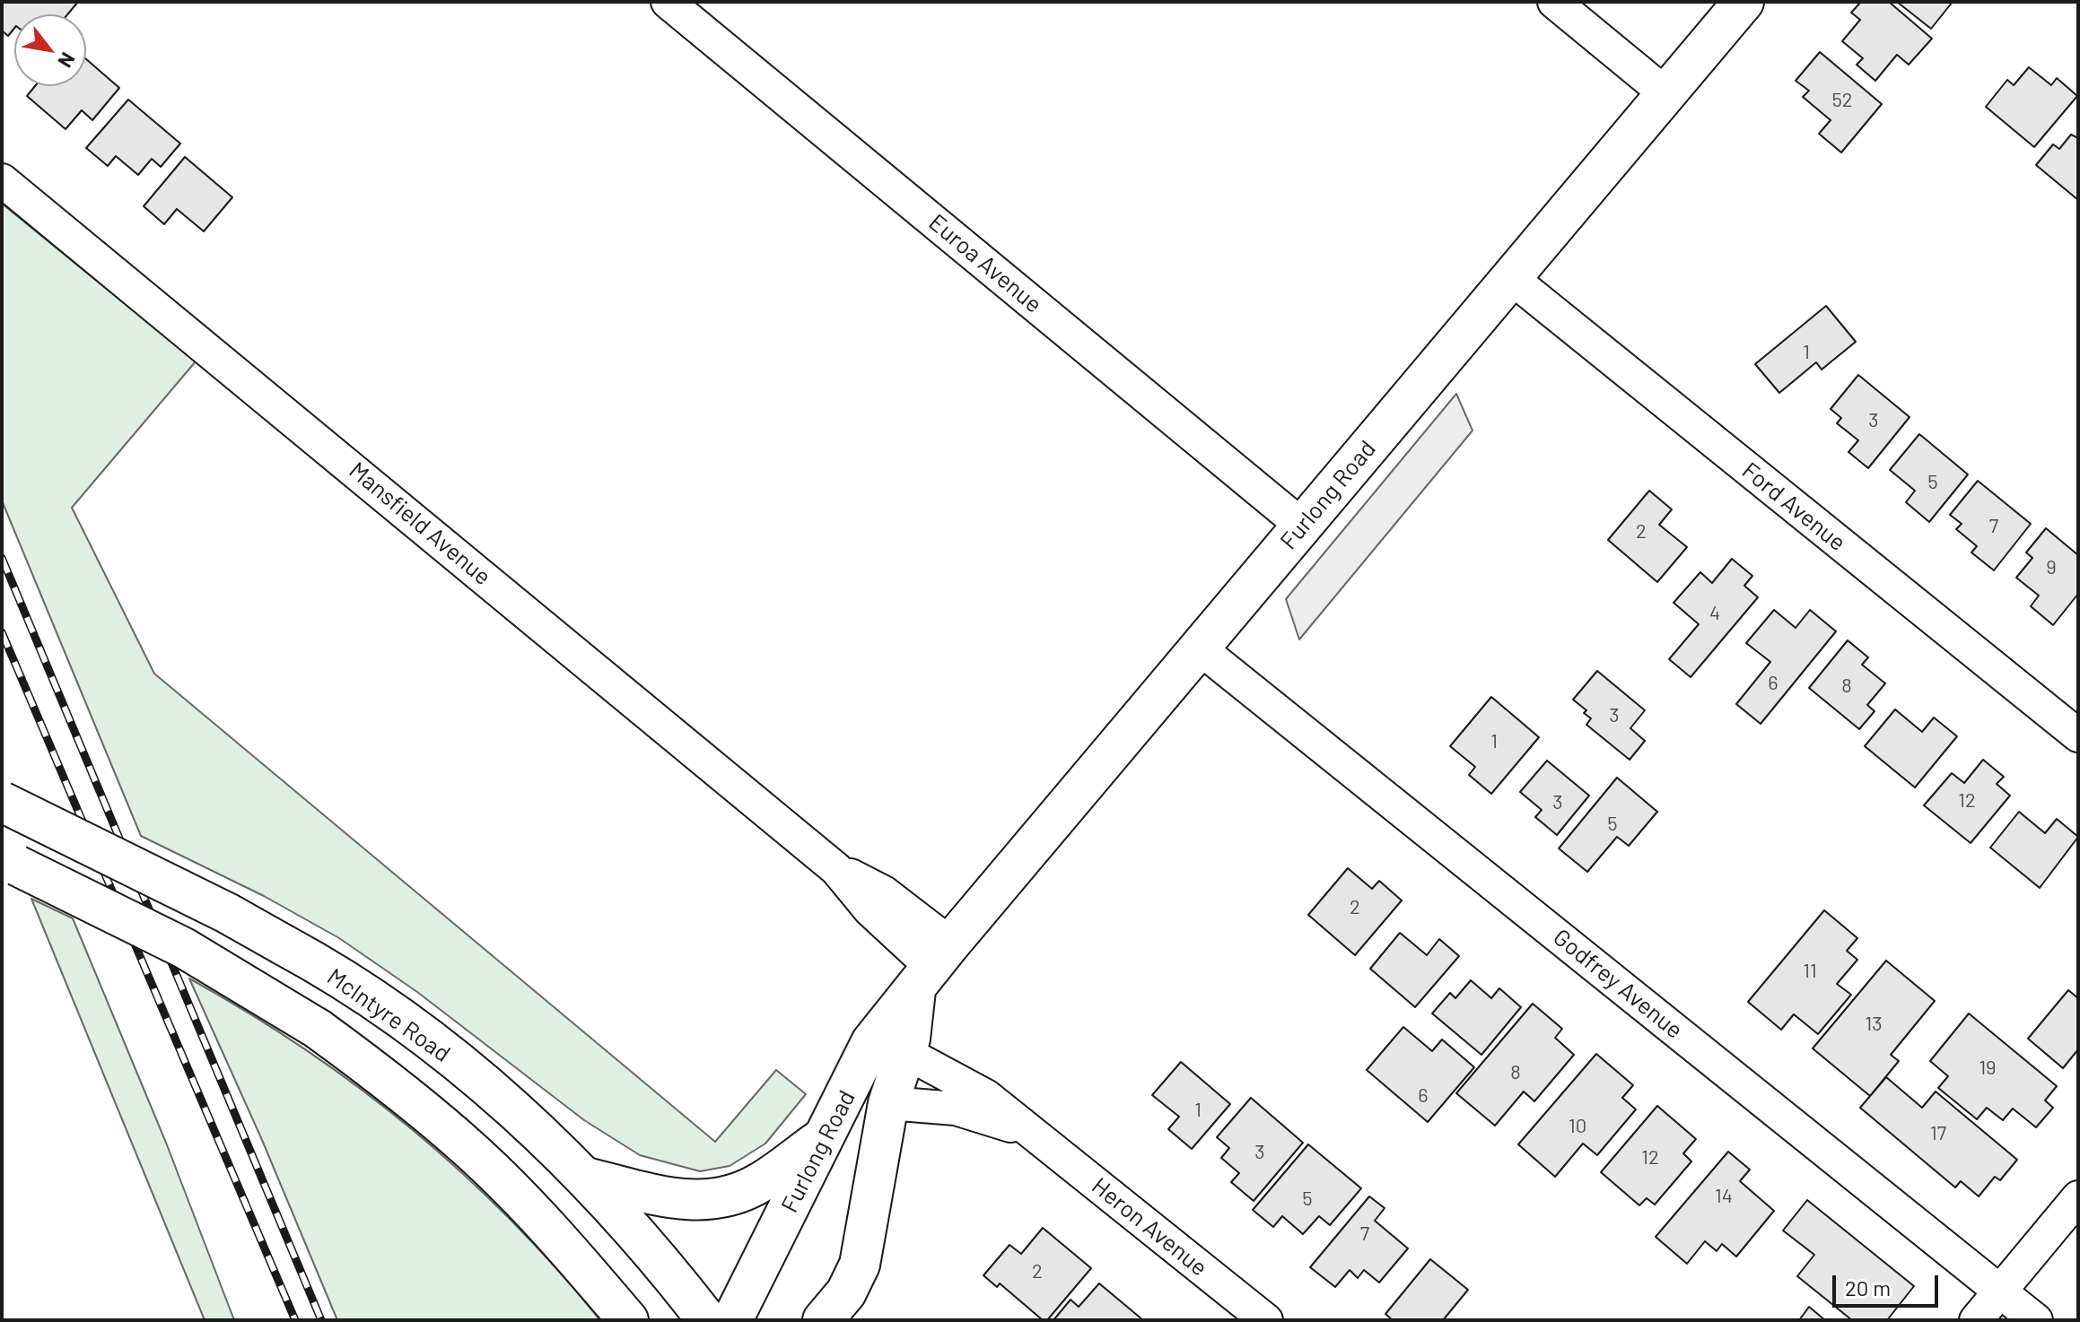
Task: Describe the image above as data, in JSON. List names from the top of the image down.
{
  "streets": {
    "street": [
      "Euroa Avenue",
      "Furlong Road",
      "Ford Avenue",
      "Mansfield Avenue",
      "Godfrey Avenue",
      "McIntyre Road",
      "Heron Avenue"
    ]
  },
  "crossings": [
    ["Euroa Avenue", "Furlong Road"],
    ["Furlong Road", "Ford Avenue"],
    ["Furlong Road", "Mansfield Avenue"],
    ["Furlong Road", "Godfrey Avenue"],
    ["Furlong Road", "Heron Avenue"]
  ],
  "house_numbers": [
    "52",
    "1",
    "3",
    "5",
    "7",
    "2",
    "9",
    "4",
    "6",
    "8",
    "3",
    "1",
    "12",
    "3",
    "5",
    "2",
    "11",
    "13",
    "19",
    "8",
    "6",
    "1",
    "10",
    "17",
    "3",
    "12",
    "14",
    "5",
    "7",
    "2"
  ],
  "scale_bar": "20 m",
  "north": "bottom right"
}
